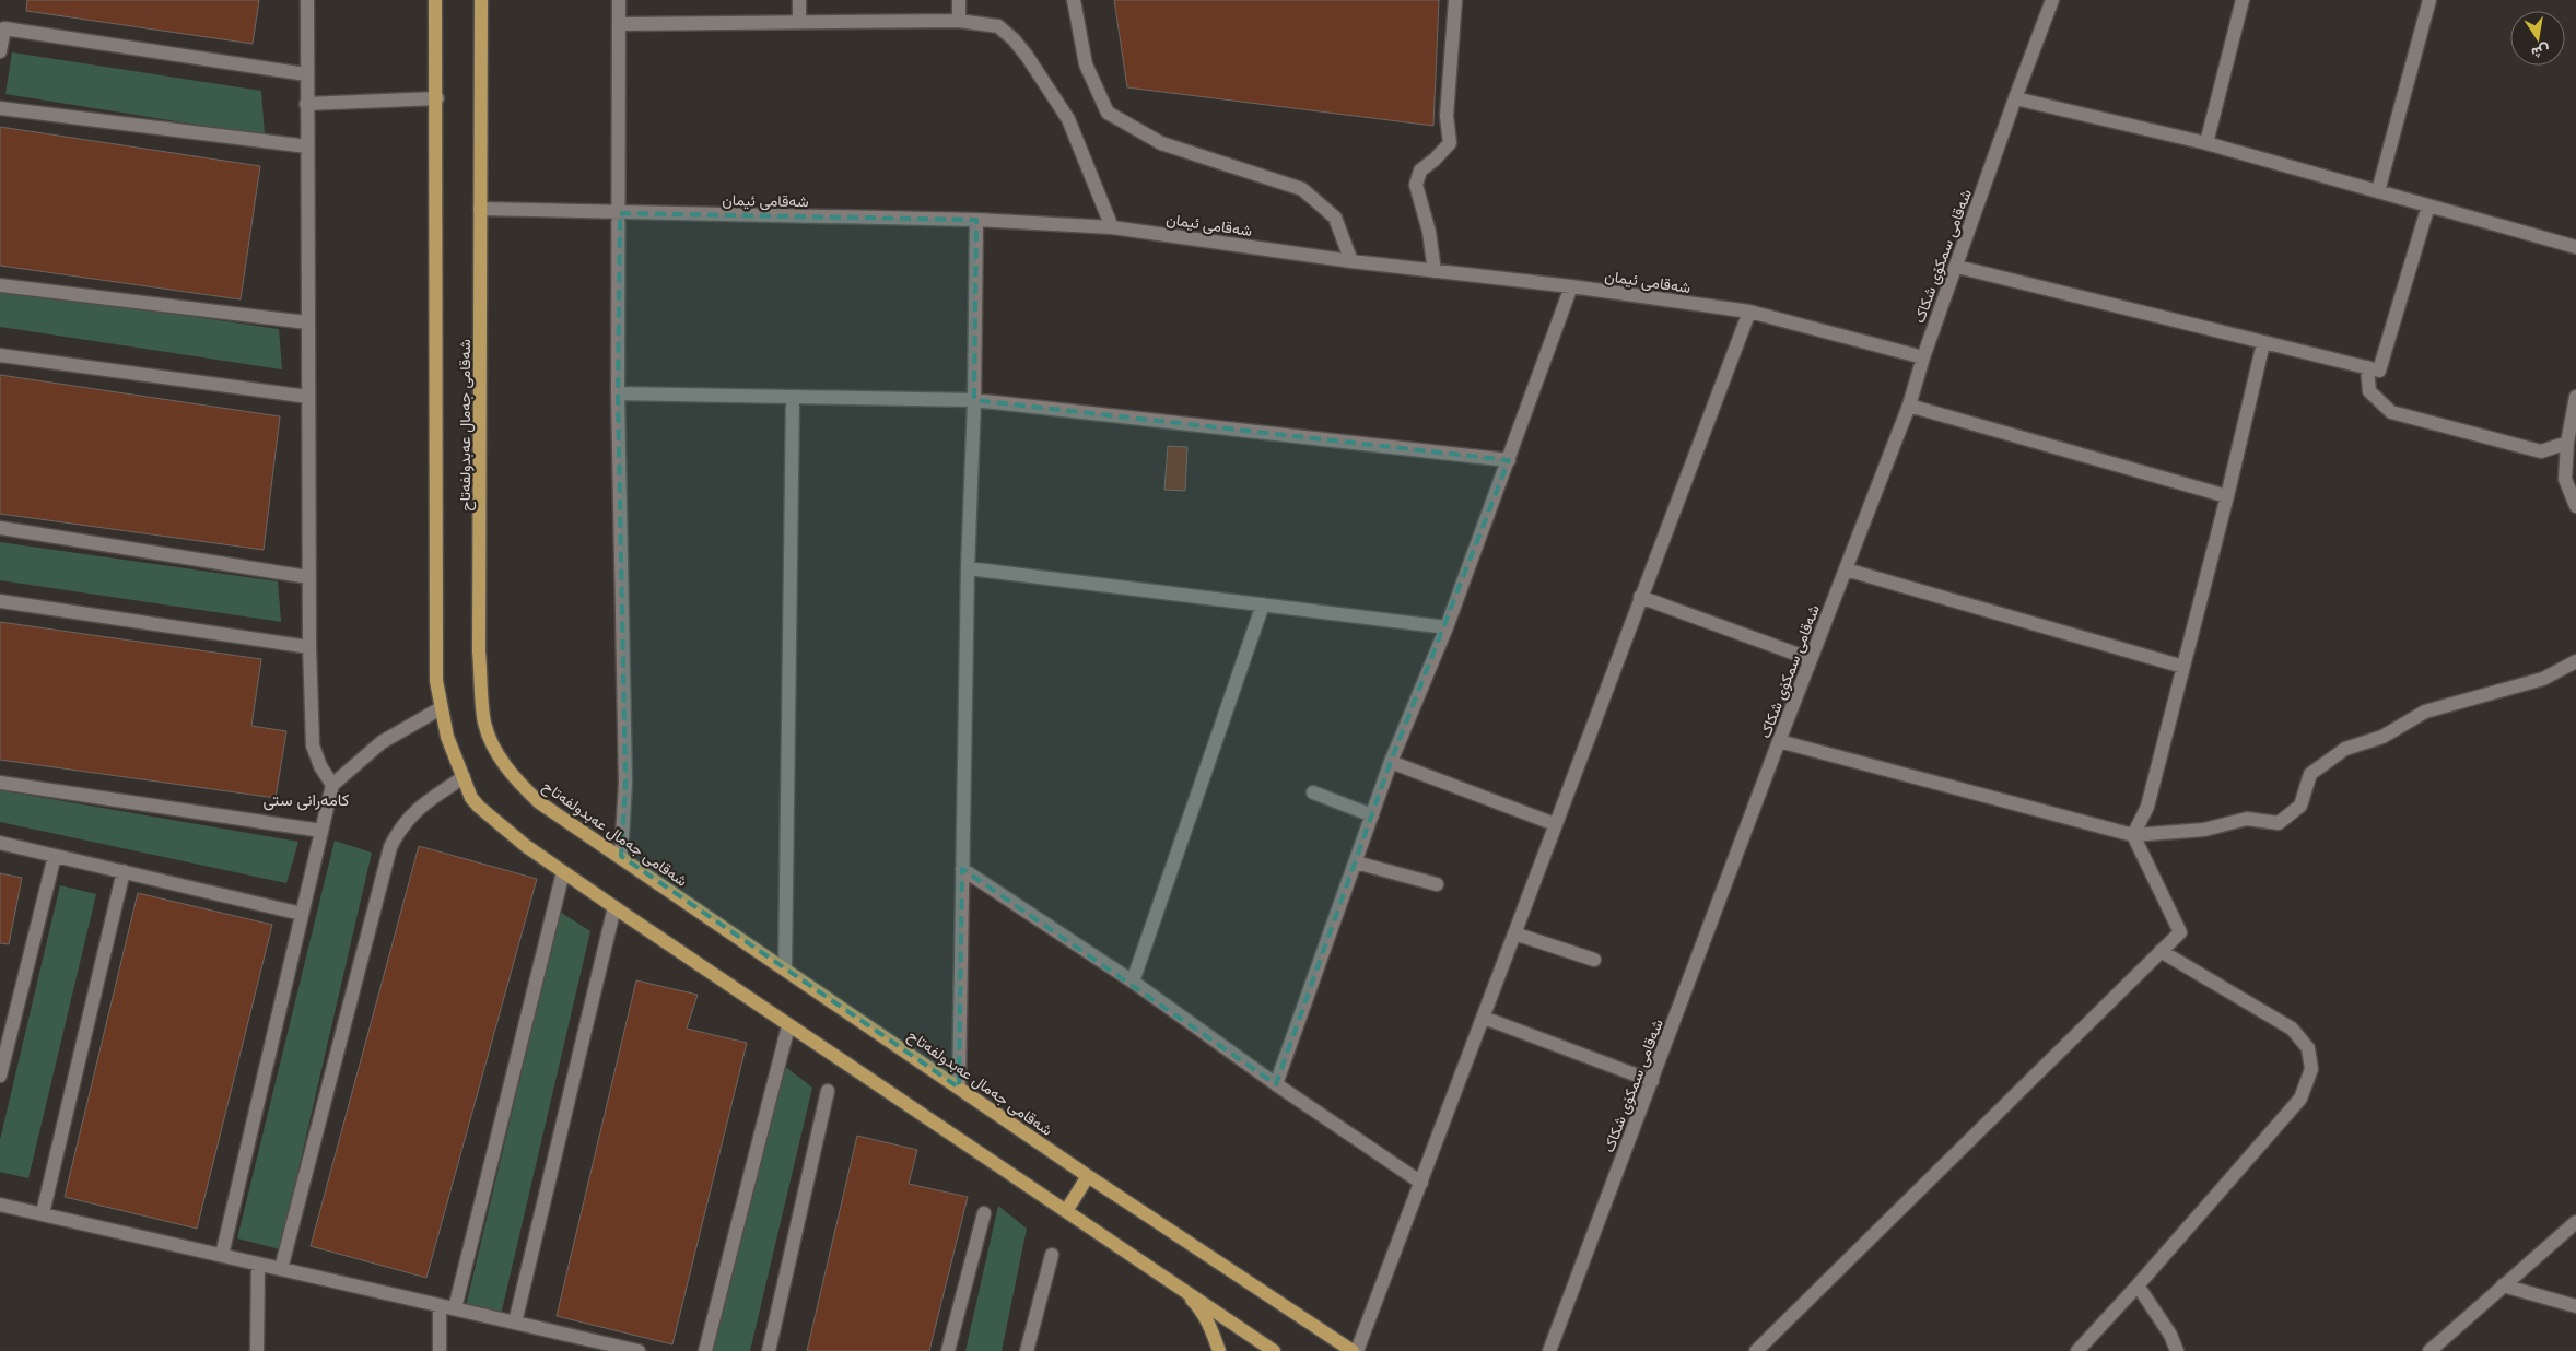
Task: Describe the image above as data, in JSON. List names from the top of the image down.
{
  "streets": {
    "main road": ["شەقامی جەمال عەبدولفەتاح"],
    "street": ["شەقامی ئیمان", "شەقامی سمکۆی شکاک"]
  },
  "crossings": [
    ["شەقامی ئیمان", "شەقامی سمکۆی شکاک"],
    ["شەقامی ئیمان", "شەقامی جەمال عەبدولفەتاح"]
  ],
  "districts": ["كامه‌رانی ستی"],
  "north": "bottom"
}
